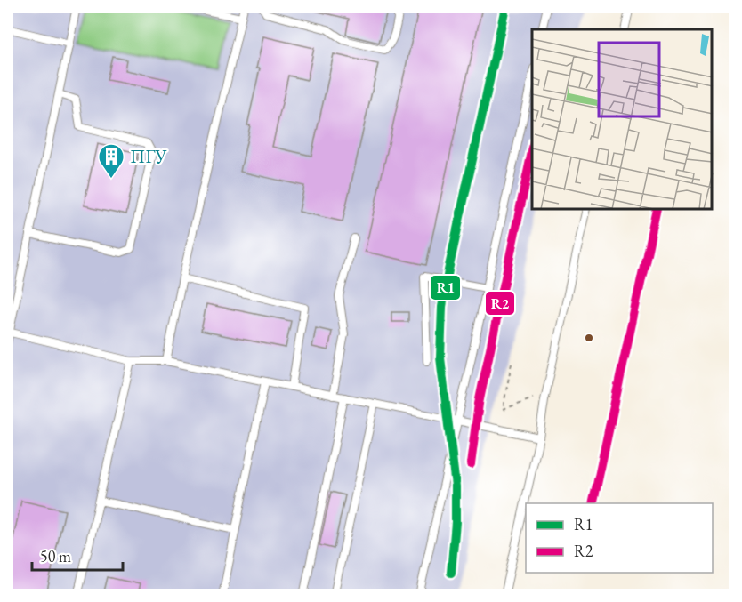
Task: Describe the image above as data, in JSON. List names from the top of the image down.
{
  "places": {
    "building": ["ПГУ"]
  },
  "lines": ["transit line R1", "transit line R2"],
  "legend": ["R1", "R2"],
  "scale_bar": "50 m"
}
